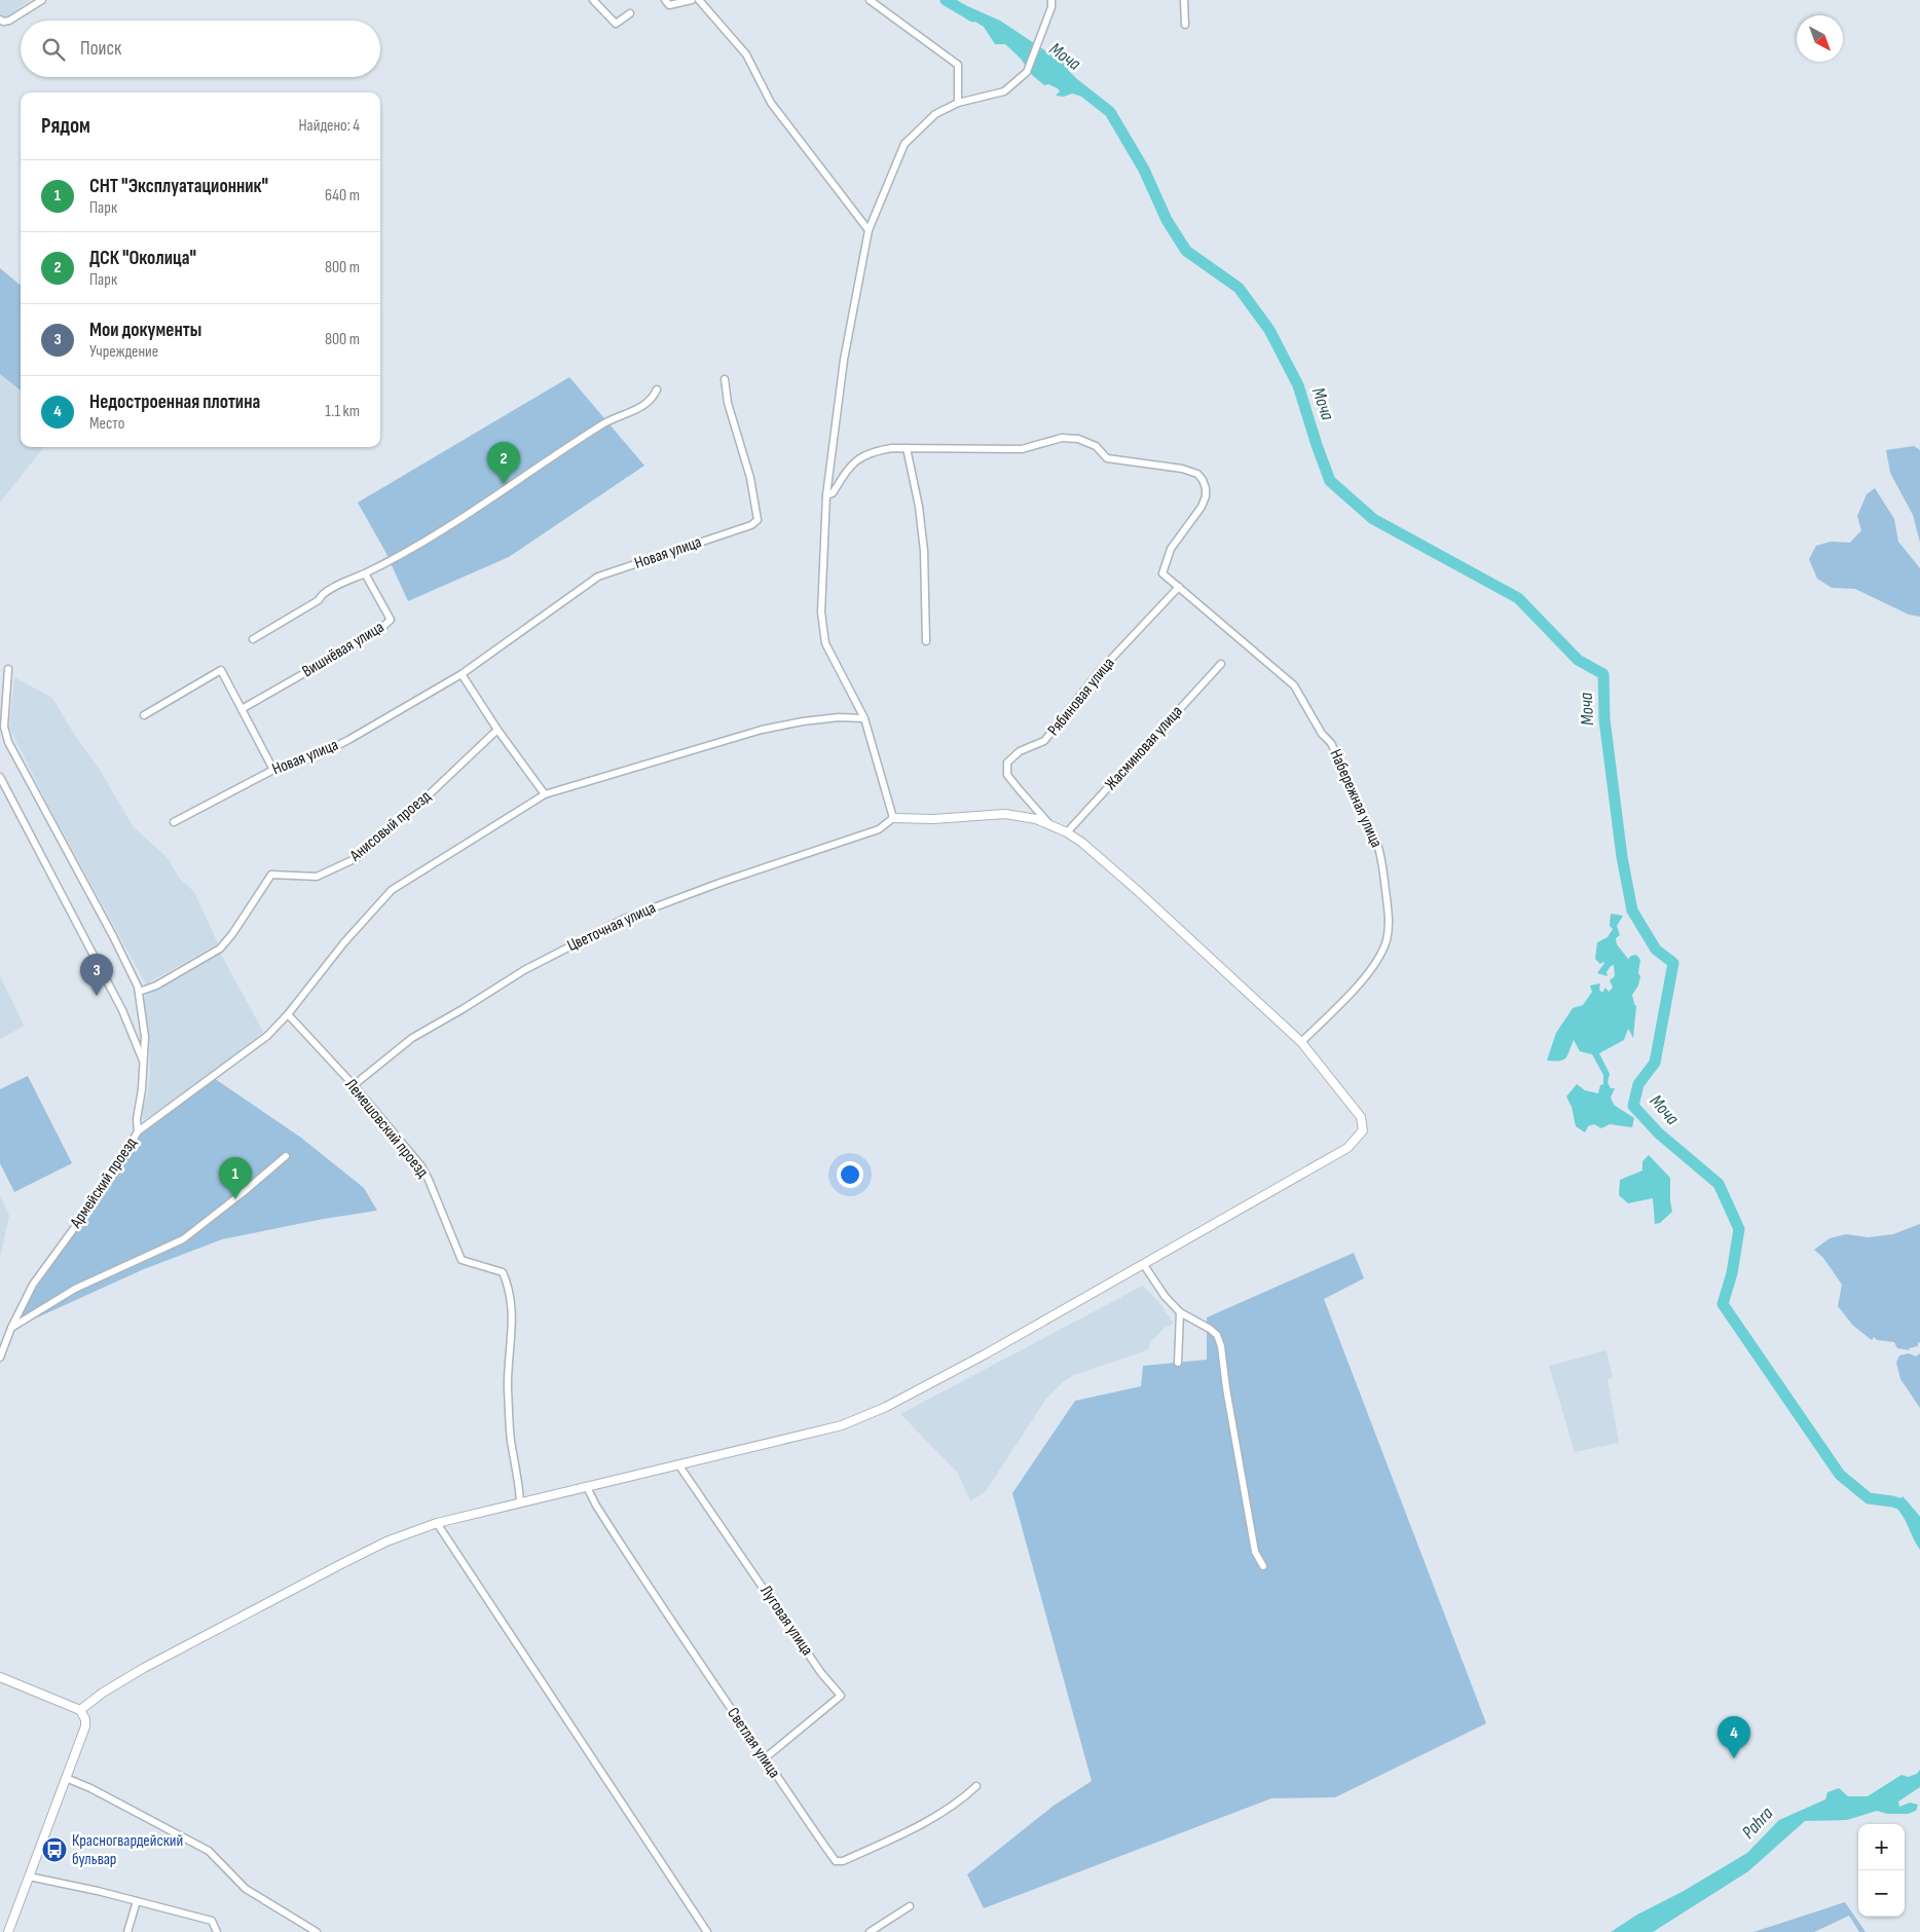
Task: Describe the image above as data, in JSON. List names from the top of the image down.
{
  "streets": {
    "street": [
      "Новая улица",
      "Вишнёвая улица",
      "Рябиновая улица",
      "Жасминовая улица",
      "Набережная улица",
      "Анисовый проезд",
      "Цветочная улица",
      "Лемешовский проезд",
      "Армейский проезд",
      "Луговая улица",
      "Светлая улица"
    ]
  },
  "crossings": [
    ["Рябиновая улица", "Набережная улица"],
    ["Цветочная улица", "Лемешовский проезд"],
    ["Луговая улица", "Светлая улица"]
  ],
  "water": ["Моча", "Pahra"],
  "places": {
    "bus stop": ["Красногвардейский бульвар"]
  },
  "north": "bottom right",
  "page": {
    "search": "Поиск",
    "heading": ["Рядом", "Найдено: 4"],
    "list": [
      {
        "mark": "1",
        "name": "СНТ \"Эксплуатационник\"",
        "note": "Парк",
        "value": "640 m"
      },
      {
        "mark": "2",
        "name": "ДСК \"Околица\"",
        "note": "Парк",
        "value": "800 m"
      },
      {
        "mark": "3",
        "name": "Мои документы",
        "note": "Учреждение",
        "value": "800 m"
      },
      {
        "mark": "4",
        "name": "Недостроенная плотина",
        "note": "Место",
        "value": "1.1 km"
      }
    ],
    "pins": [
      "2",
      "3",
      "1",
      "4"
    ],
    "map_buttons": ["+", "−"]
  }
}
